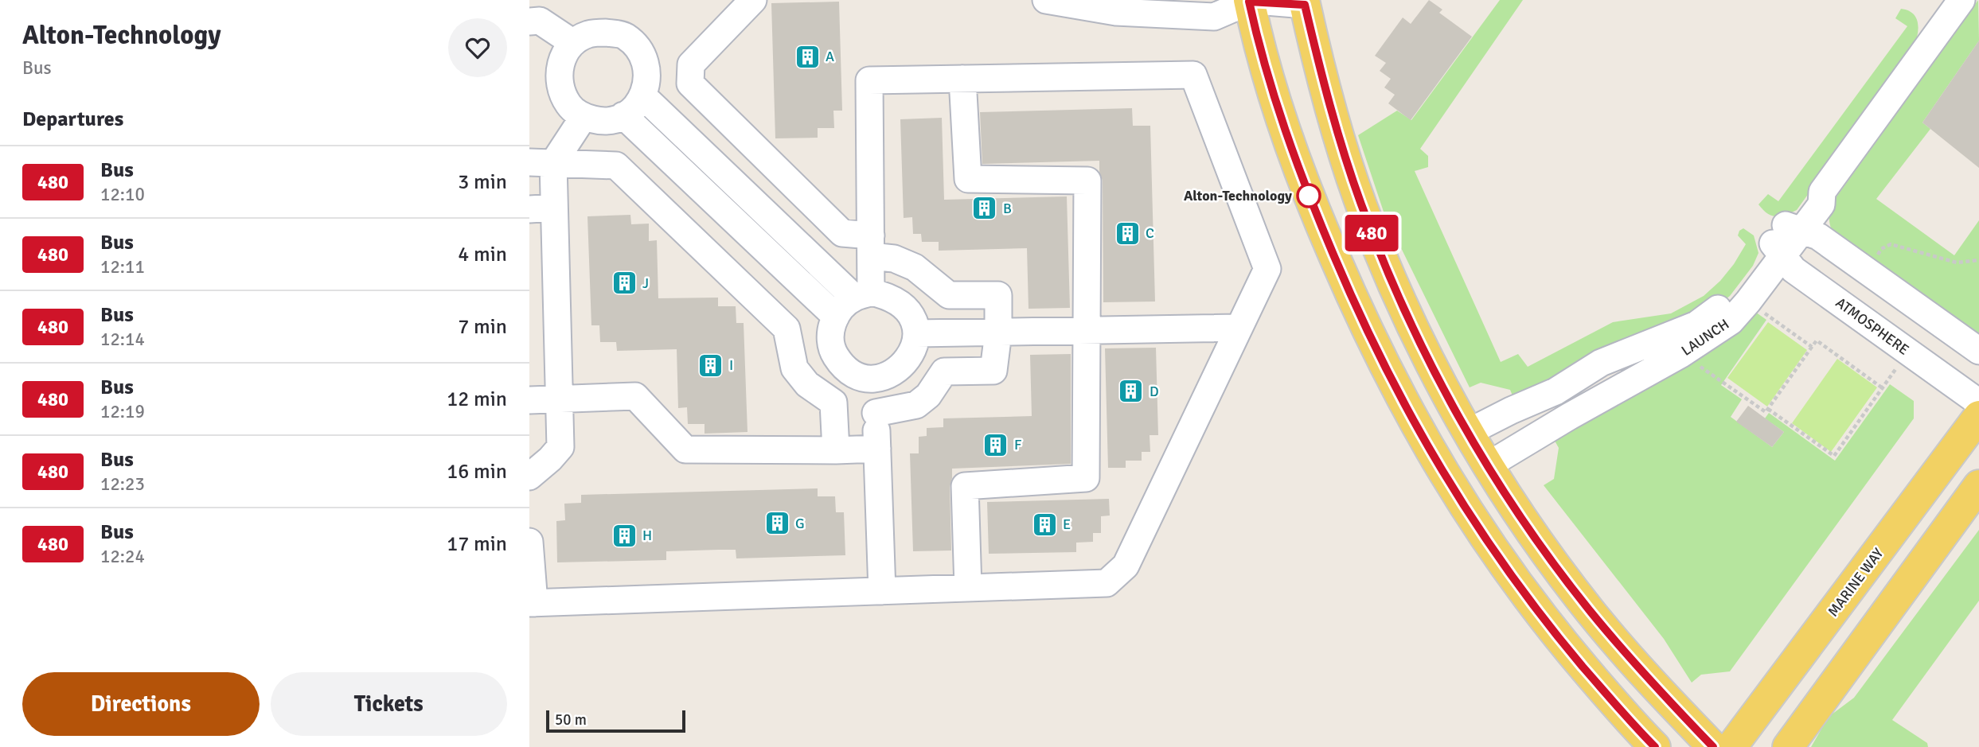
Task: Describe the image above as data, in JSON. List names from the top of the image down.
{
  "streets": {
    "main road": ["MARINE WAY"],
    "street": ["ATMOSPHERE", "LAUNCH"]
  },
  "crossings": [
    ["ATMOSPHERE", "LAUNCH"]
  ],
  "places": {
    "building": [
      "A",
      "B",
      "C",
      "J",
      "I",
      "D",
      "F",
      "G",
      "E",
      "H"
    ],
    "other": ["Alton-Technology"]
  },
  "lines": ["bus line 480"],
  "scale_bar": "50 m",
  "page": {
    "heading": [
      ["Alton-Technology", "Bus"],
      "Departures"
    ],
    "on_map": "480",
    "list": [
      {
        "mark": "480",
        "name": "Bus",
        "note": "12:10",
        "value": "3 min"
      },
      {
        "mark": "480",
        "name": "Bus",
        "note": "12:11",
        "value": "4 min"
      },
      {
        "mark": "480",
        "name": "Bus",
        "note": "12:14",
        "value": "7 min"
      },
      {
        "mark": "480",
        "name": "Bus",
        "note": "12:19",
        "value": "12 min"
      },
      {
        "mark": "480",
        "name": "Bus",
        "note": "12:23",
        "value": "16 min"
      },
      {
        "mark": "480",
        "name": "Bus",
        "note": "12:24",
        "value": "17 min"
      }
    ],
    "buttons": ["Directions", "Tickets"],
    "scale": "50 m"
  }
}
